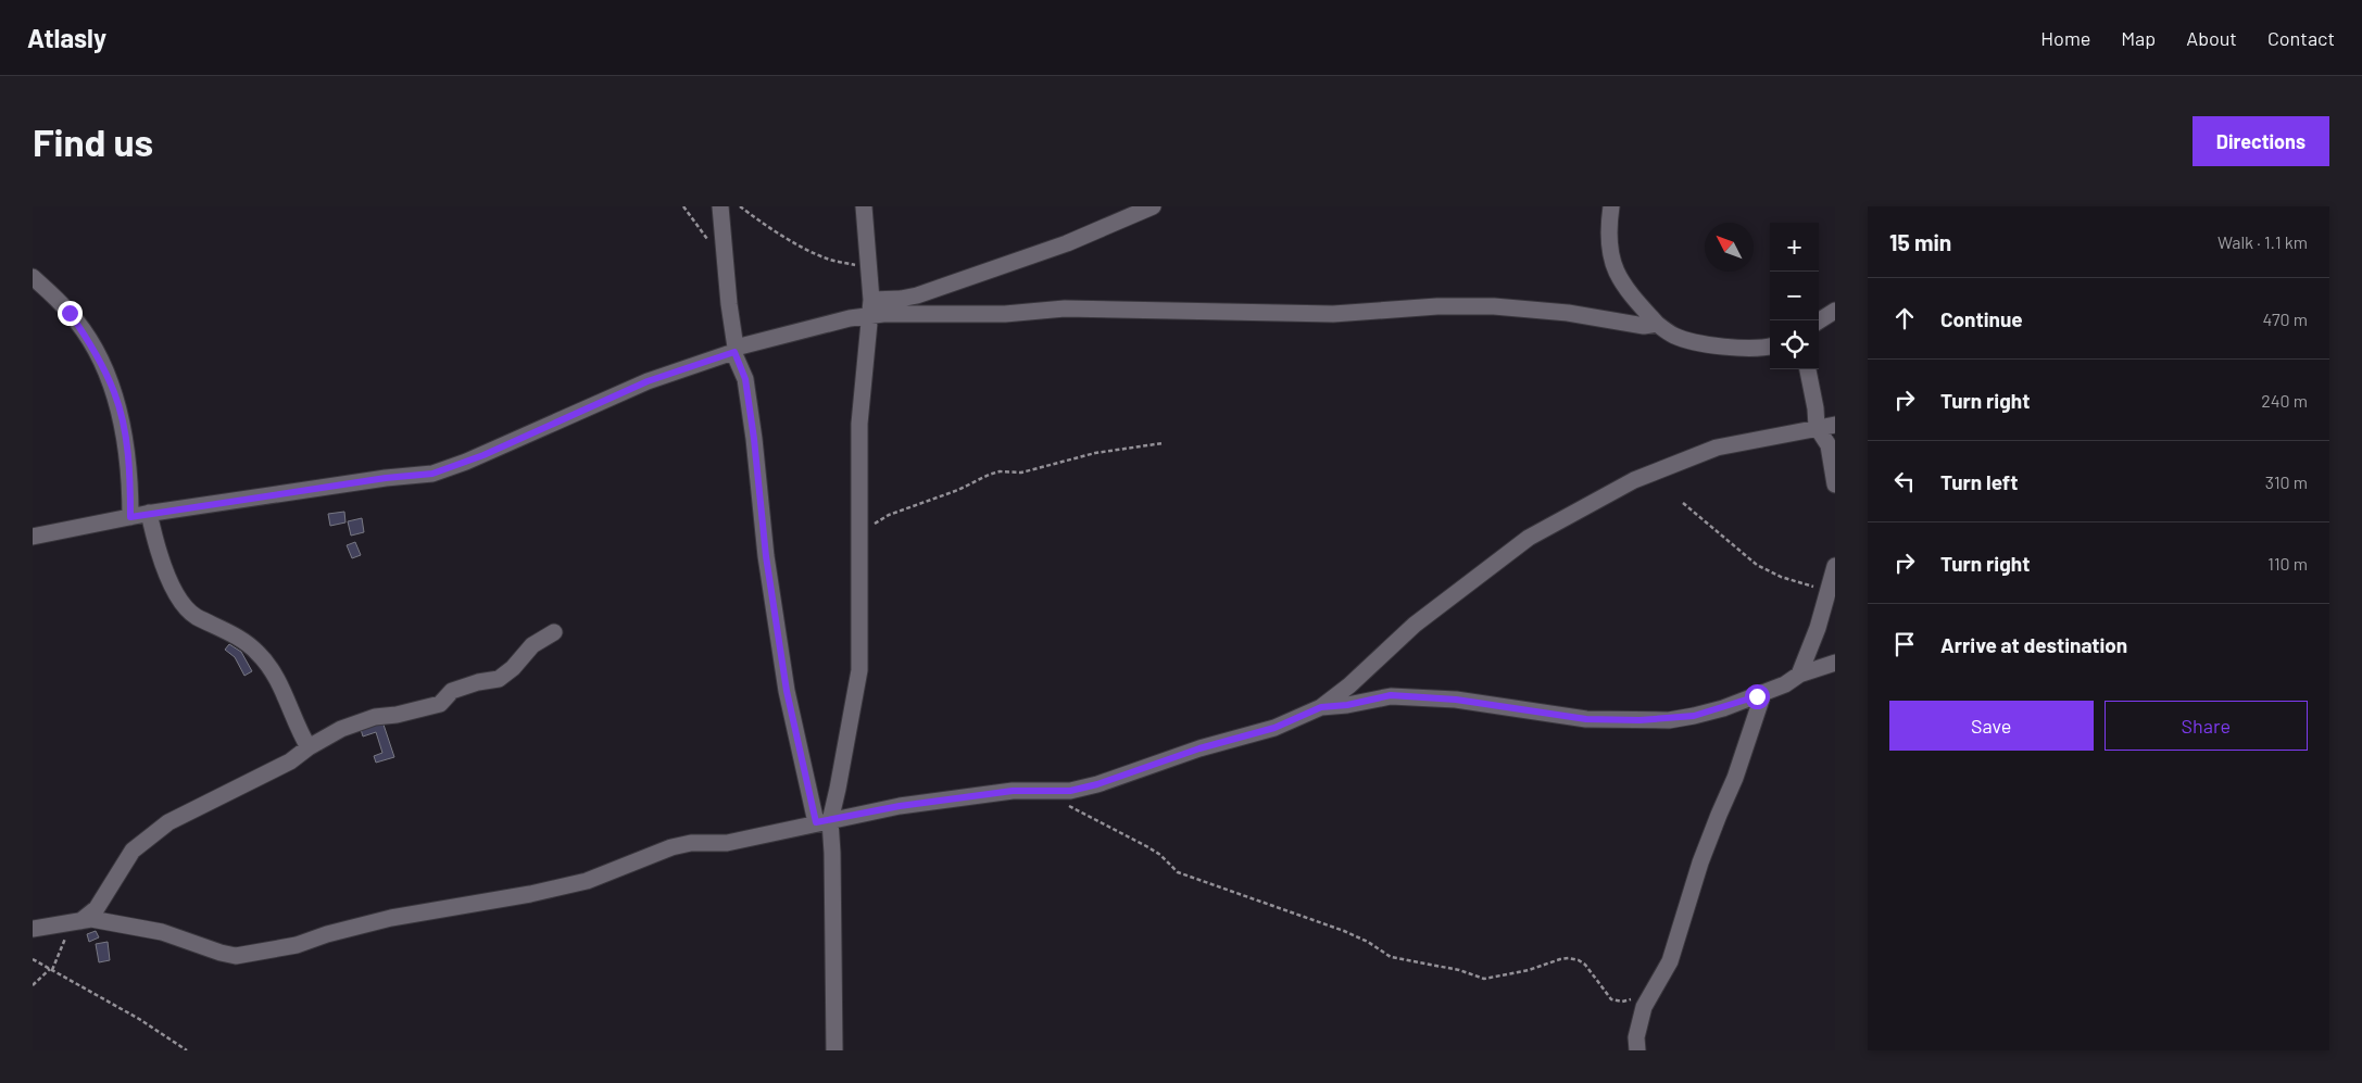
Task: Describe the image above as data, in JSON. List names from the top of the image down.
{
  "north": "top left",
  "page": {
    "header": "Atlasly",
    "nav": [
      "Home",
      "Map",
      "About",
      "Contact"
    ],
    "buttons": [
      "Directions",
      ["Save", "Share"]
    ],
    "title": "Find us",
    "heading": ["15 min", "Walk · 1.1 km"],
    "map_buttons": ["+", "−"],
    "list": [
      ["Continue", "470 m"],
      ["Turn right", "240 m"],
      ["Turn left", "310 m"],
      ["Turn right", "110 m"],
      "Arrive at destination"
    ]
  }
}
